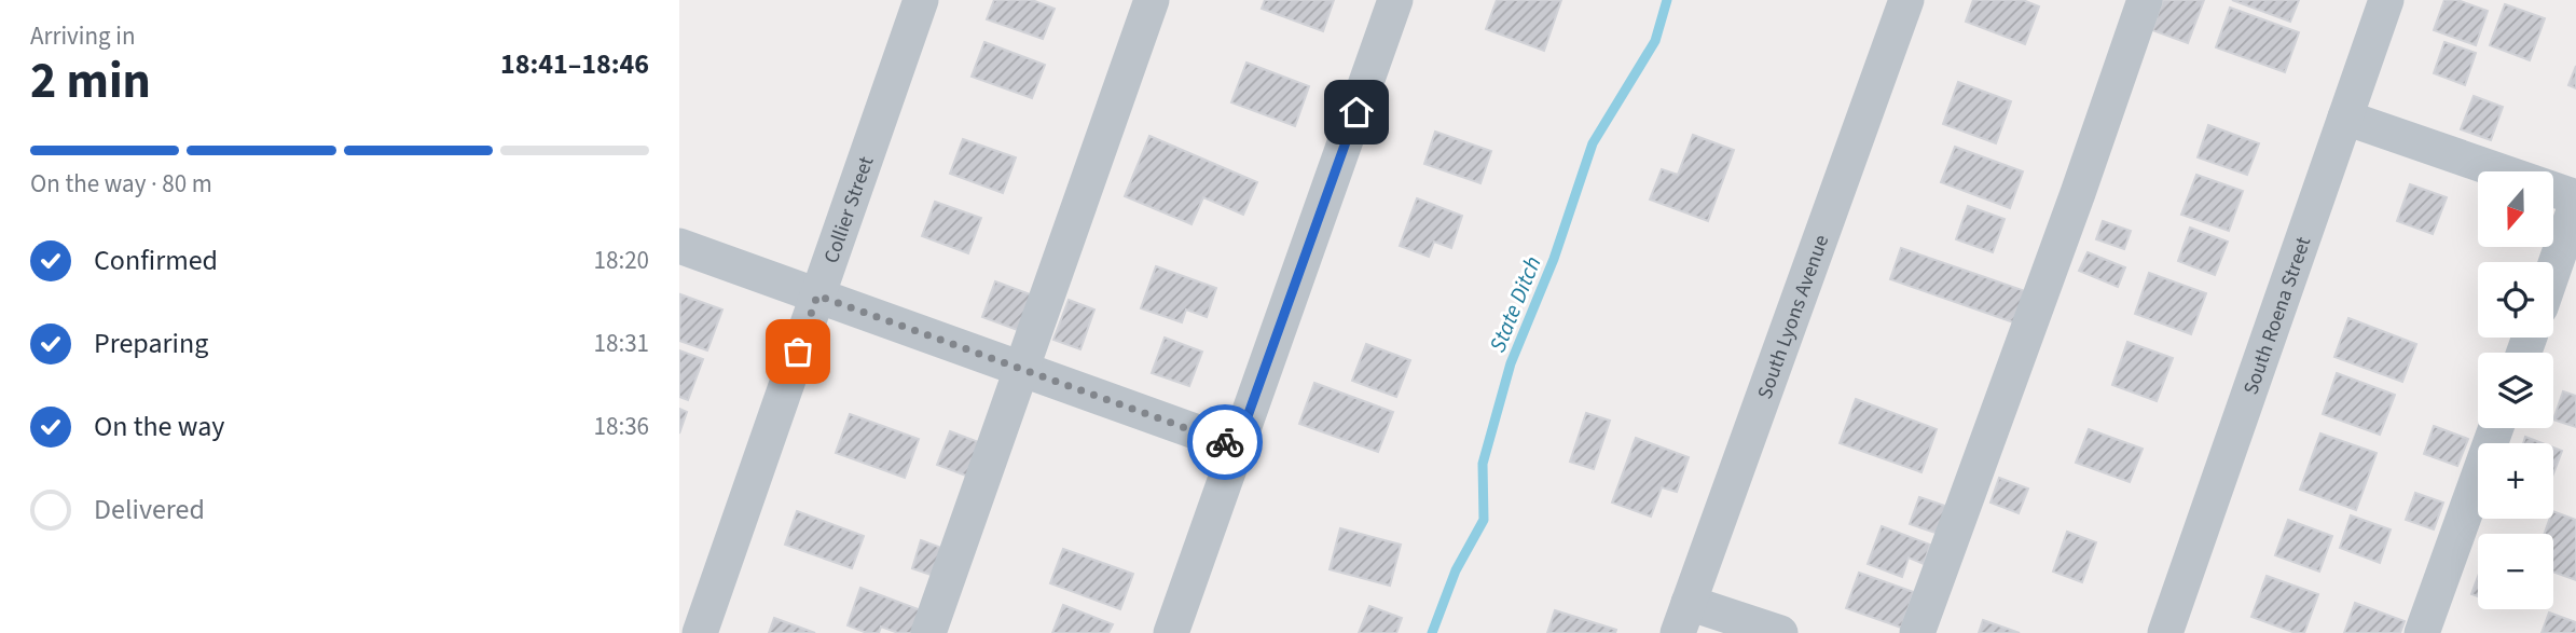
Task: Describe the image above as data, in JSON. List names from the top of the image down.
{
  "streets": {
    "street": ["Collier Street", "South Lyons Avenue", "South Roena Street"]
  },
  "water": ["State Ditch"],
  "north": "bottom",
  "page": {
    "heading": ["2 min", "Arriving in", "18:41–18:46"],
    "bar": "On the way · 80 m",
    "map_buttons": ["+", "−"],
    "list": [
      ["Confirmed", "18:20"],
      ["Preparing", "18:31"],
      ["On the way", "18:36"],
      "Delivered"
    ]
  }
}
